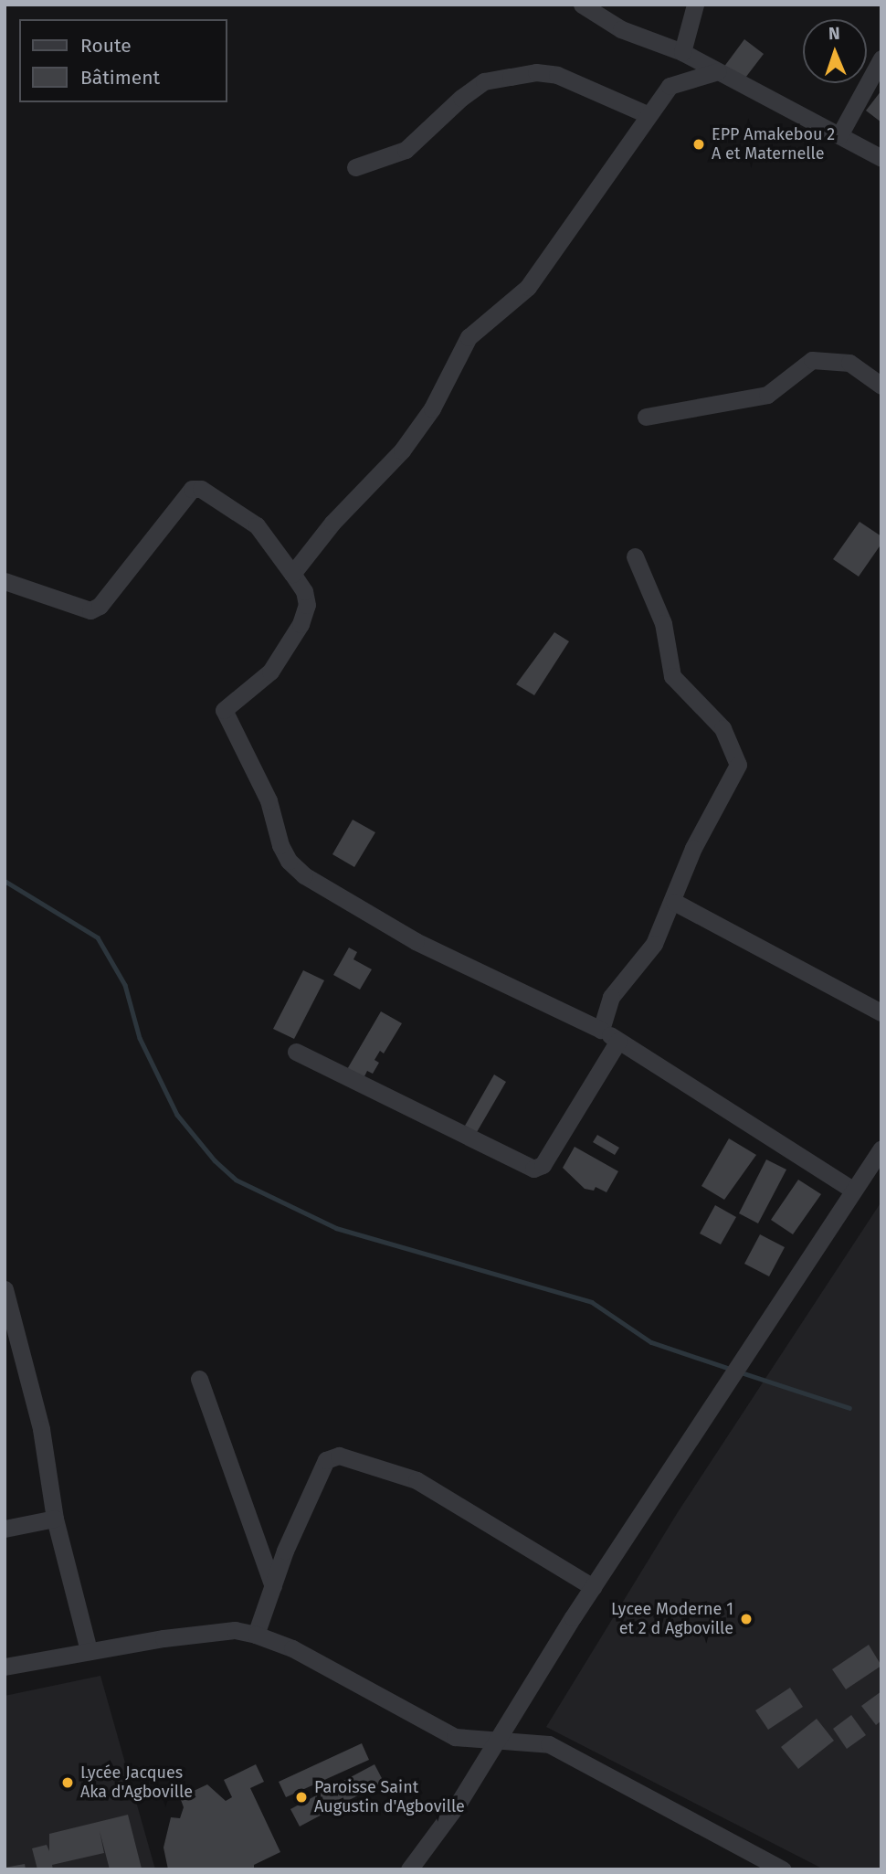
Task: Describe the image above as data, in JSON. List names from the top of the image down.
{
  "places": [
    "EPP Amakebou 2 A et Maternelle",
    "Lycee Moderne 1 et 2 d Agboville",
    "Lycée Jacques Aka d'Agboville",
    "Paroisse Saint Augustin d'Agboville"
  ],
  "legend": ["Route", "Bâtiment"],
  "north": "top"
}
